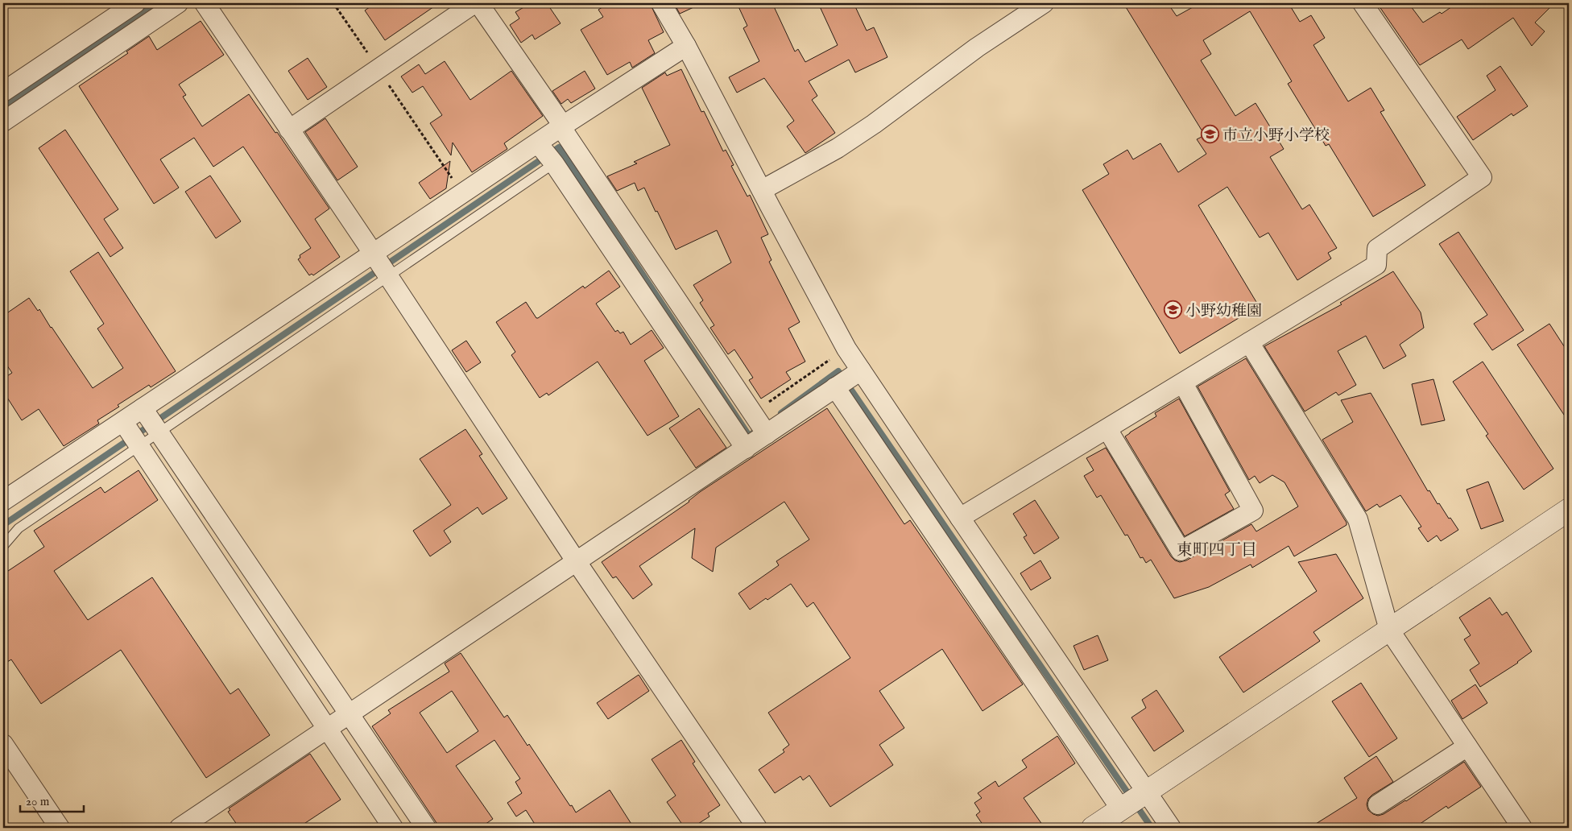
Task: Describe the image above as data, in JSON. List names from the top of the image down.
{
  "districts": ["東町四丁目"],
  "places": {
    "school or university": ["市立小野小学校", "小野幼稚園"]
  },
  "scale_bar": "20 m"
}
